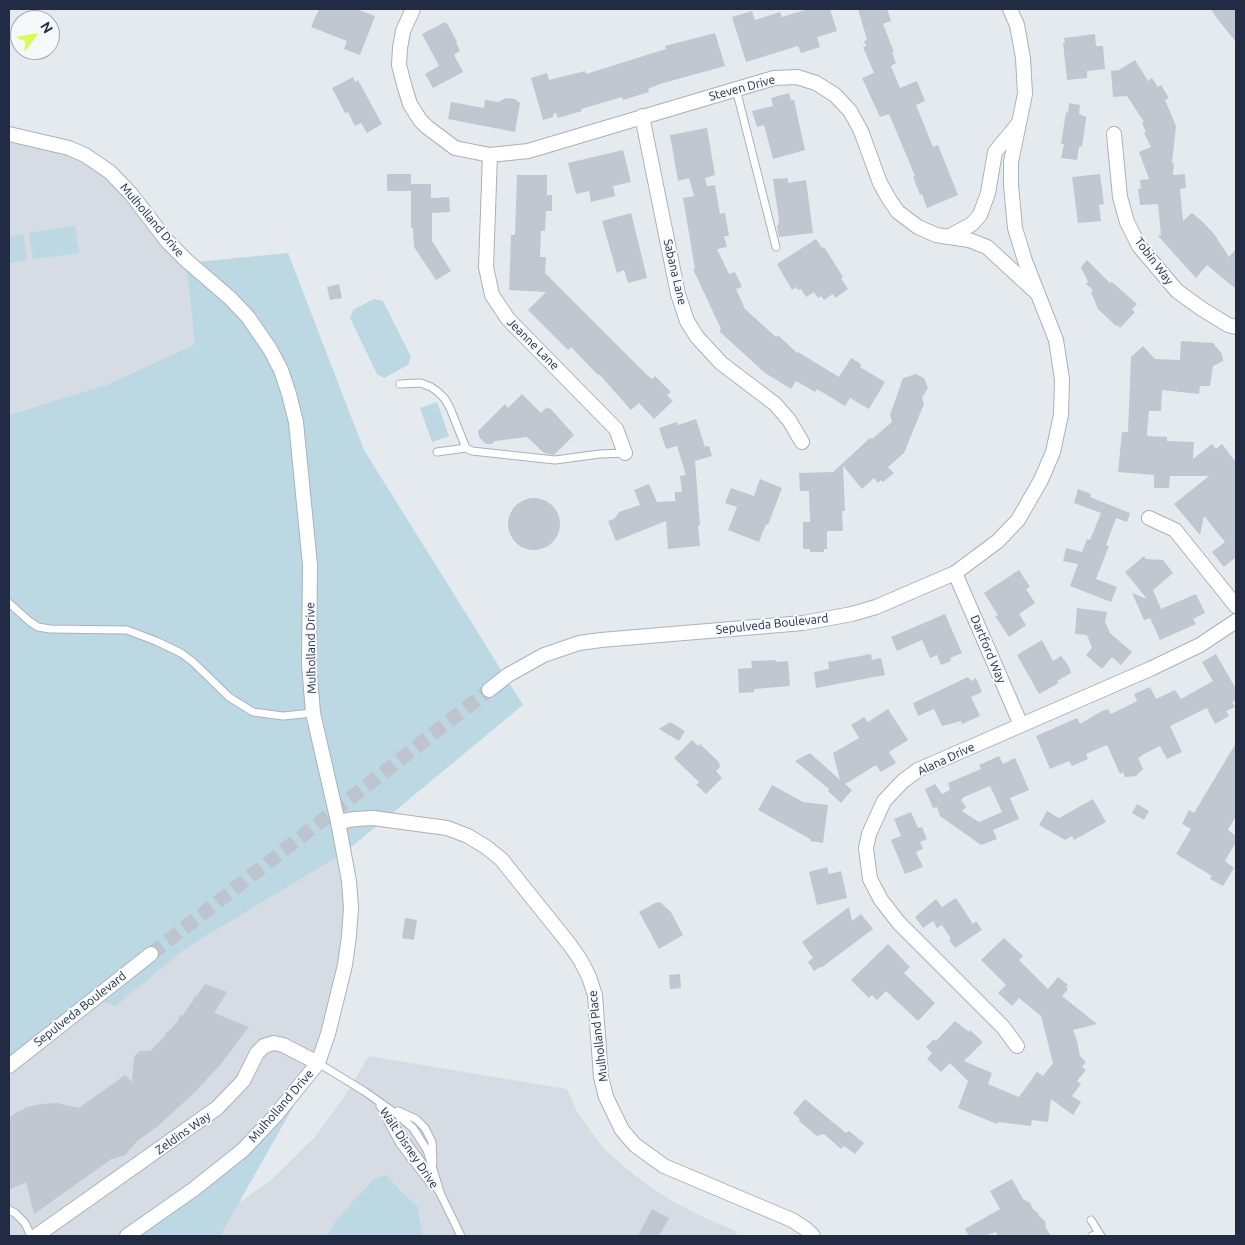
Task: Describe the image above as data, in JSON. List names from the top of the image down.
{
  "streets": {
    "street": [
      "Steven Drive",
      "Mulholland Drive",
      "Tobin Way",
      "Sabana Lane",
      "Jeanne Lane",
      "Sepulveda Boulevard",
      "Dartford Way",
      "Alana Drive",
      "Mulholland Place",
      "Zeldins Way"
    ],
    "lane": ["Walt Disney Drive"]
  },
  "crossings": [
    ["Steven Drive", "Sabana Lane"],
    ["Steven Drive", "Jeanne Lane"],
    ["Steven Drive", "Sepulveda Boulevard"],
    ["Mulholland Drive", "Mulholland Place"],
    ["Mulholland Drive", "Zeldins Way"],
    ["Mulholland Drive", "Walt Disney Drive"],
    ["Sepulveda Boulevard", "Dartford Way"],
    ["Dartford Way", "Alana Drive"],
    ["Zeldins Way", "Walt Disney Drive"]
  ],
  "north": "top right"
}
